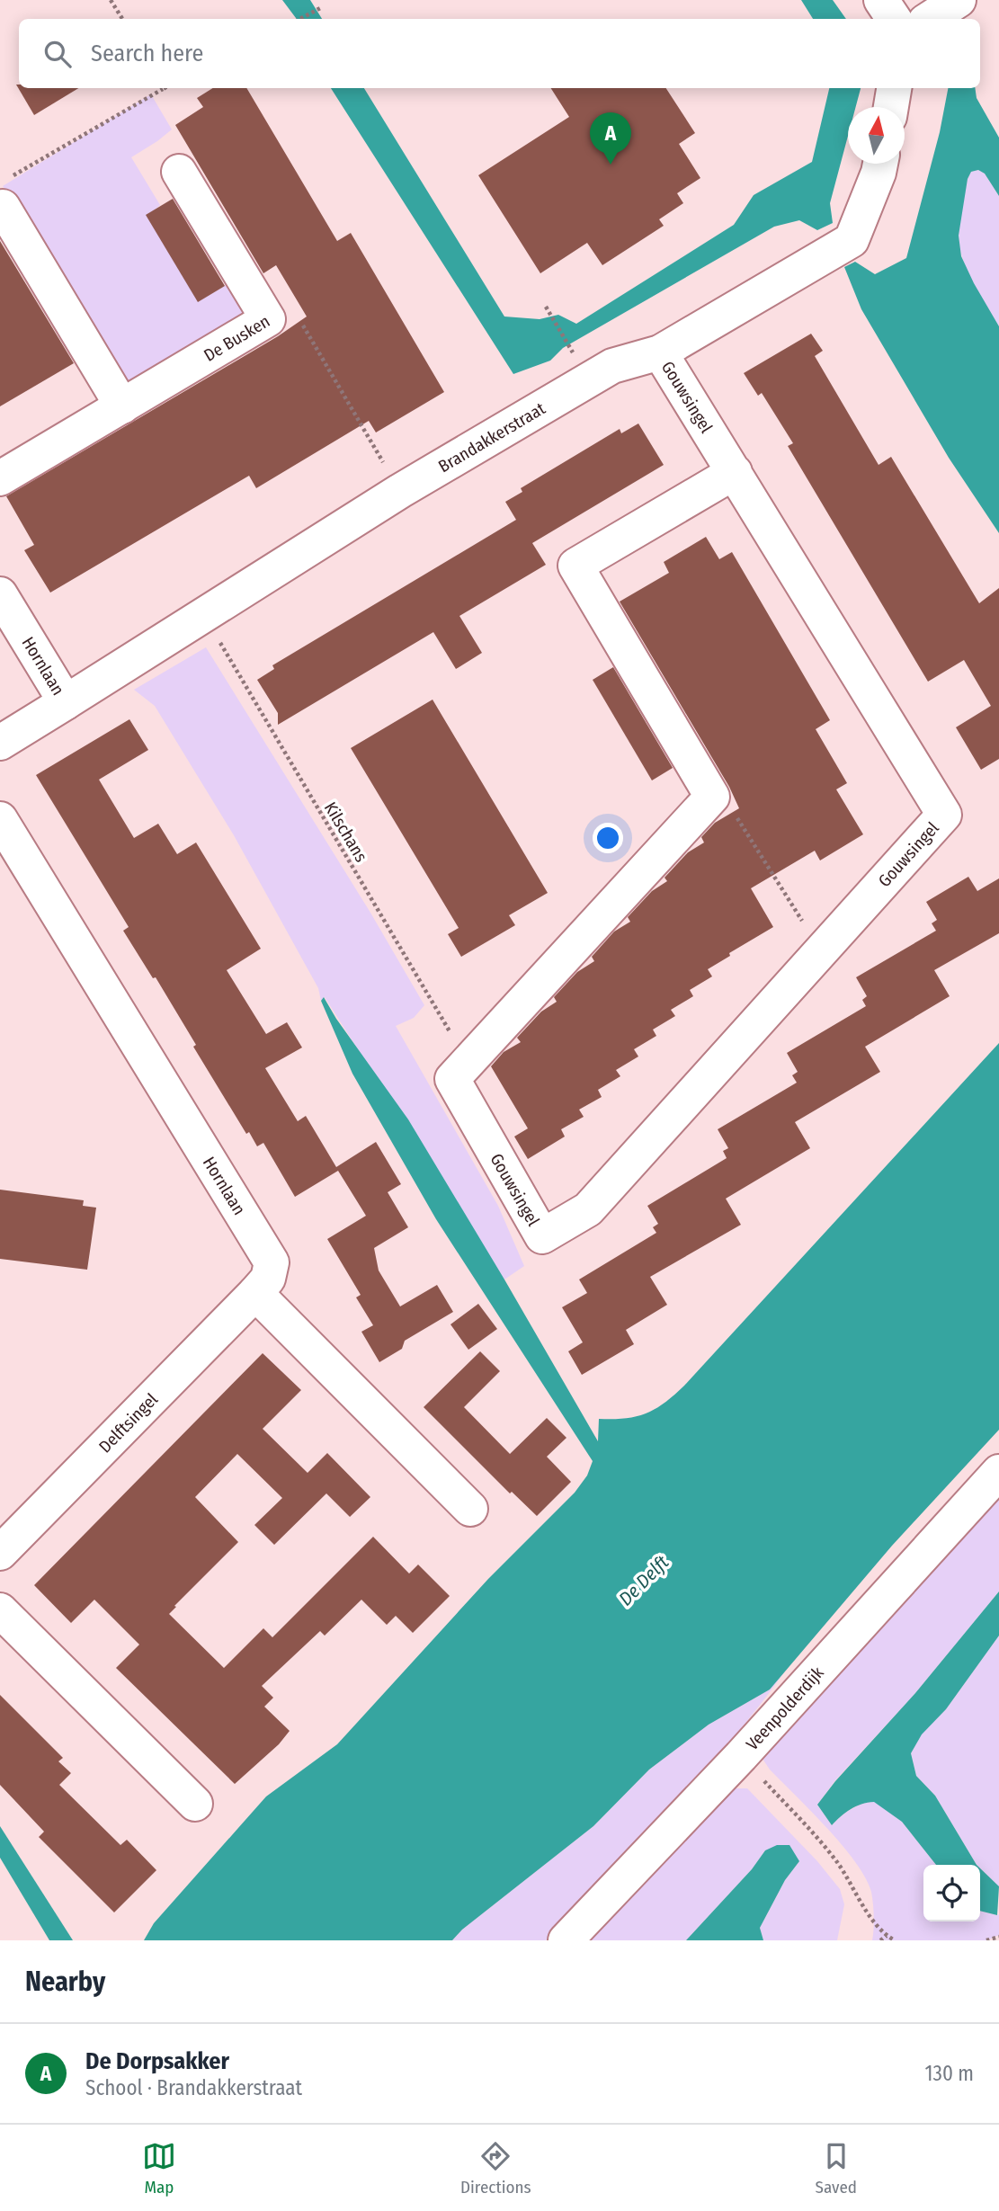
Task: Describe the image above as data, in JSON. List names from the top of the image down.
{
  "streets": {
    "street": [
      "De Busken",
      "Gouwsingel",
      "Brandakkerstraat",
      "Hornlaan",
      "Delftsingel",
      "Veenpolderdijk"
    ],
    "path": ["Kilschans"]
  },
  "crossings": [
    ["Gouwsingel", "Brandakkerstraat"],
    ["Gouwsingel", "Kilschans"],
    ["Brandakkerstraat", "Hornlaan"],
    ["Brandakkerstraat", "Kilschans"],
    ["Hornlaan", "Delftsingel"]
  ],
  "water": ["De Delft"],
  "north": "top",
  "page": {
    "search": "Search here",
    "pins": "A",
    "heading": "Nearby",
    "list": [
      {
        "mark": "A",
        "name": "De Dorpsakker",
        "note": "School · Brandakkerstraat",
        "value": "130 m"
      }
    ],
    "nav": ["Map", "Directions", "Saved"]
  }
}
